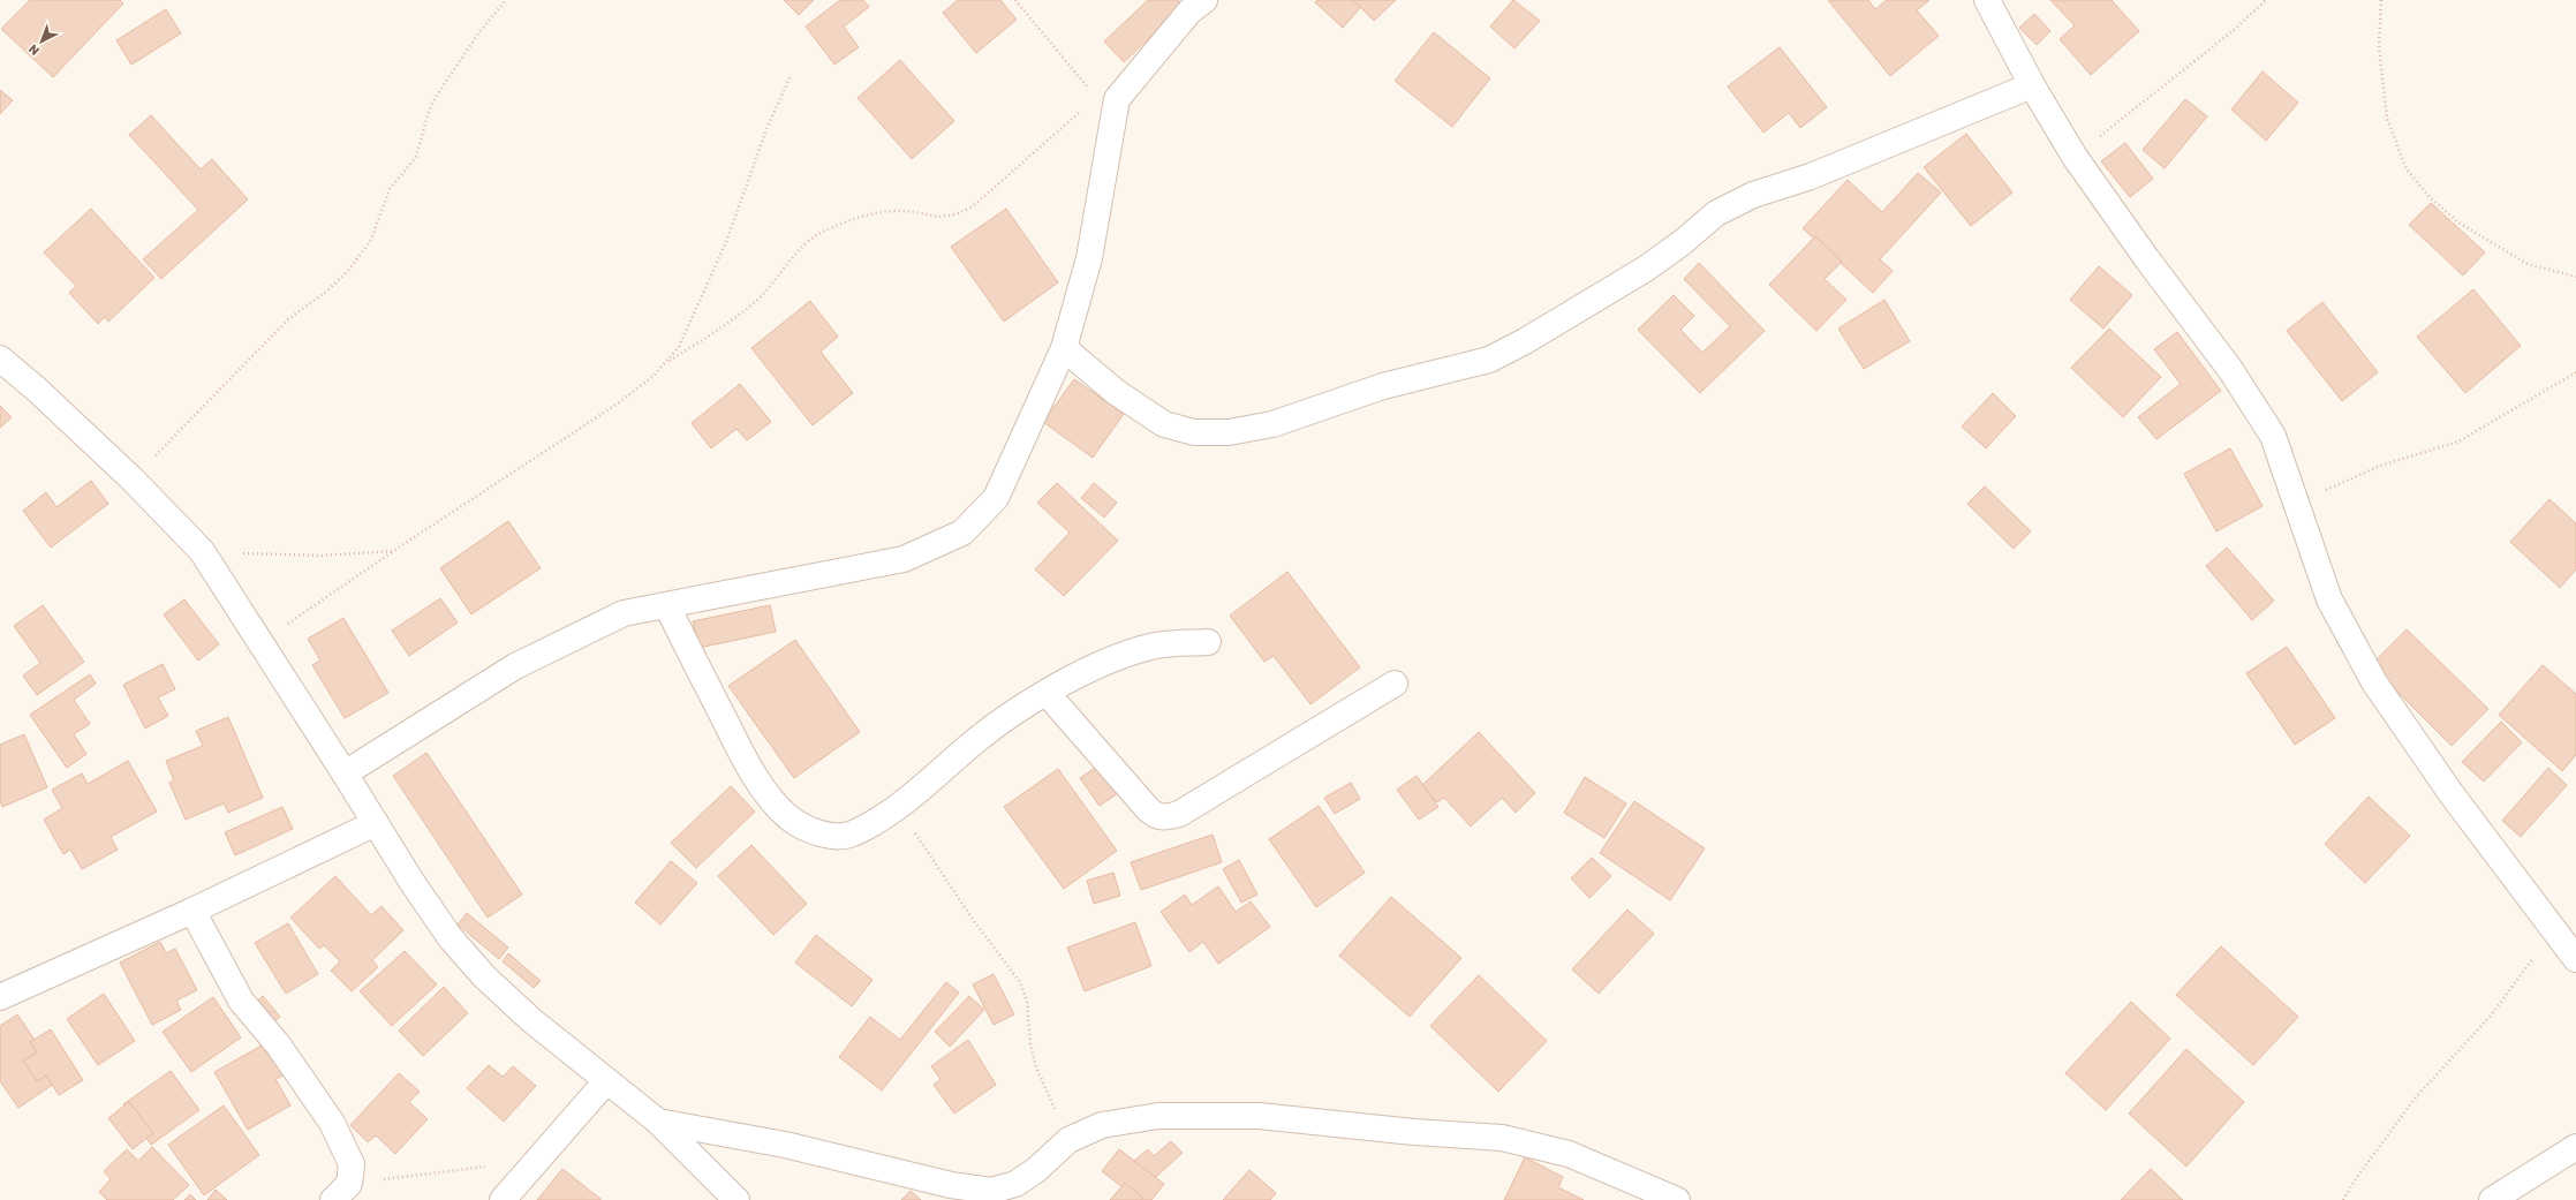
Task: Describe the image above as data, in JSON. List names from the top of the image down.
{
  "north": "bottom left"
}
